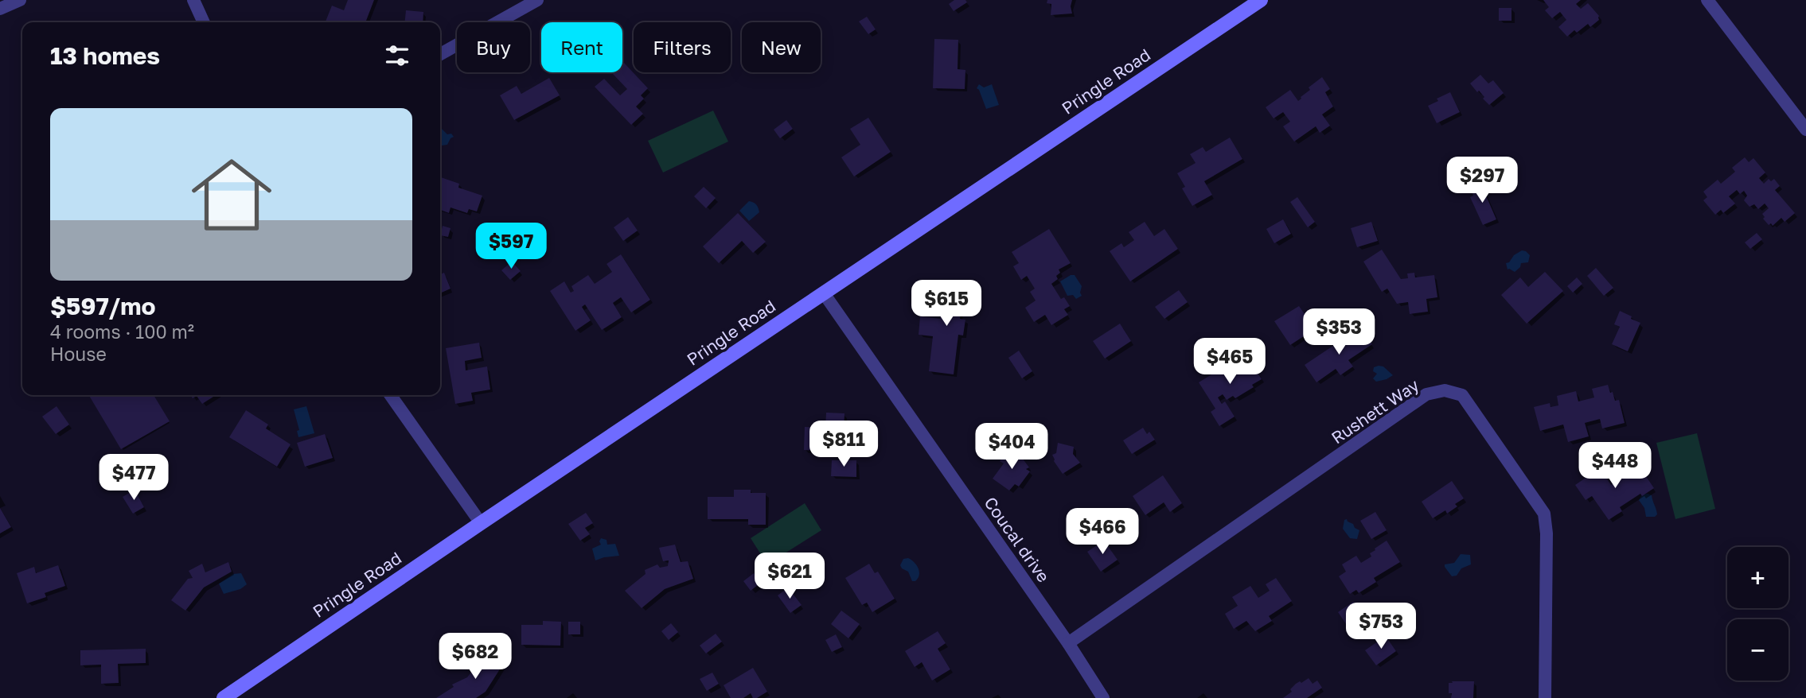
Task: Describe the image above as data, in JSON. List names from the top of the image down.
{
  "streets": {
    "street": ["Pringle Road", "Rushett Way", "Coucal drive"]
  },
  "crossings": [
    ["Pringle Road", "Coucal drive"],
    ["Rushett Way", "Coucal drive"]
  ],
  "page": {
    "chip": [
      "Buy",
      "Rent",
      "Filters",
      "New"
    ],
    "heading": "13 homes",
    "list": [
      {
        "name": "$597/mo",
        "note": "4 rooms · 100 m² · House"
      }
    ],
    "price": [
      "$297",
      "$597",
      "$615",
      "$353",
      "$465",
      "$811",
      "$404",
      "$448",
      "$477",
      "$466",
      "$621",
      "$753",
      "$682"
    ],
    "map_buttons": ["+", "−"]
  }
}
